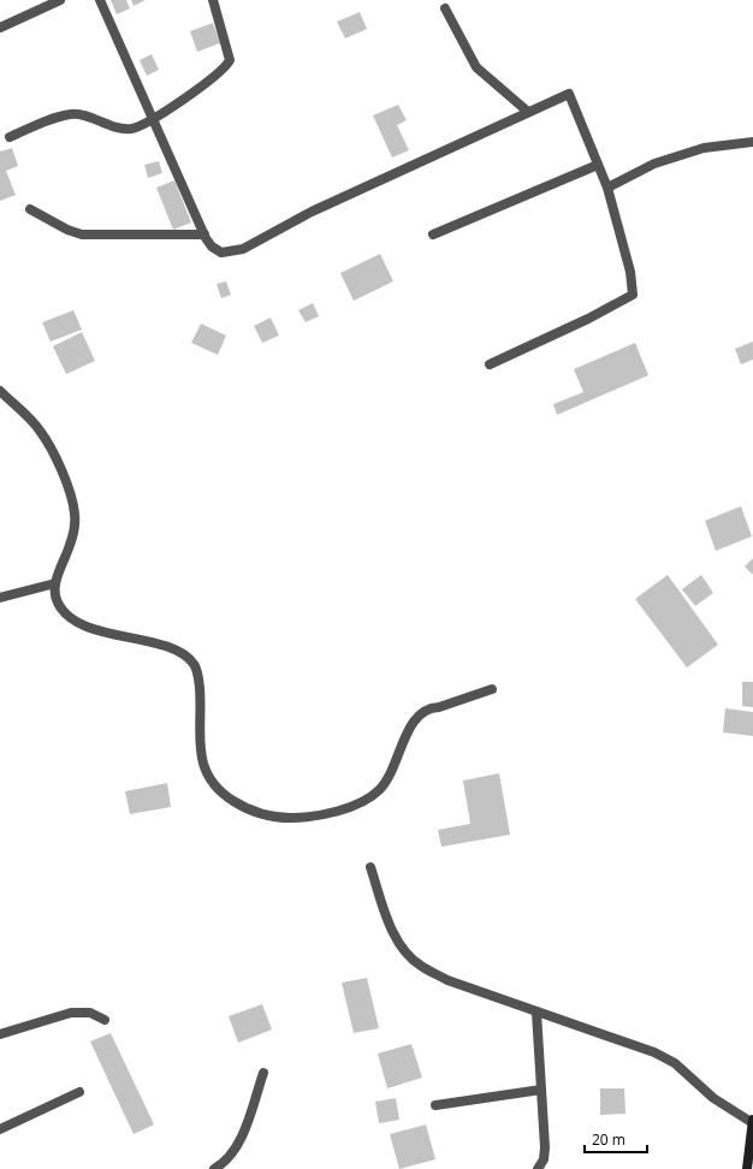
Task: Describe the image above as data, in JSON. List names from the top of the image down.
{
  "scale_bar": "20 m"
}
